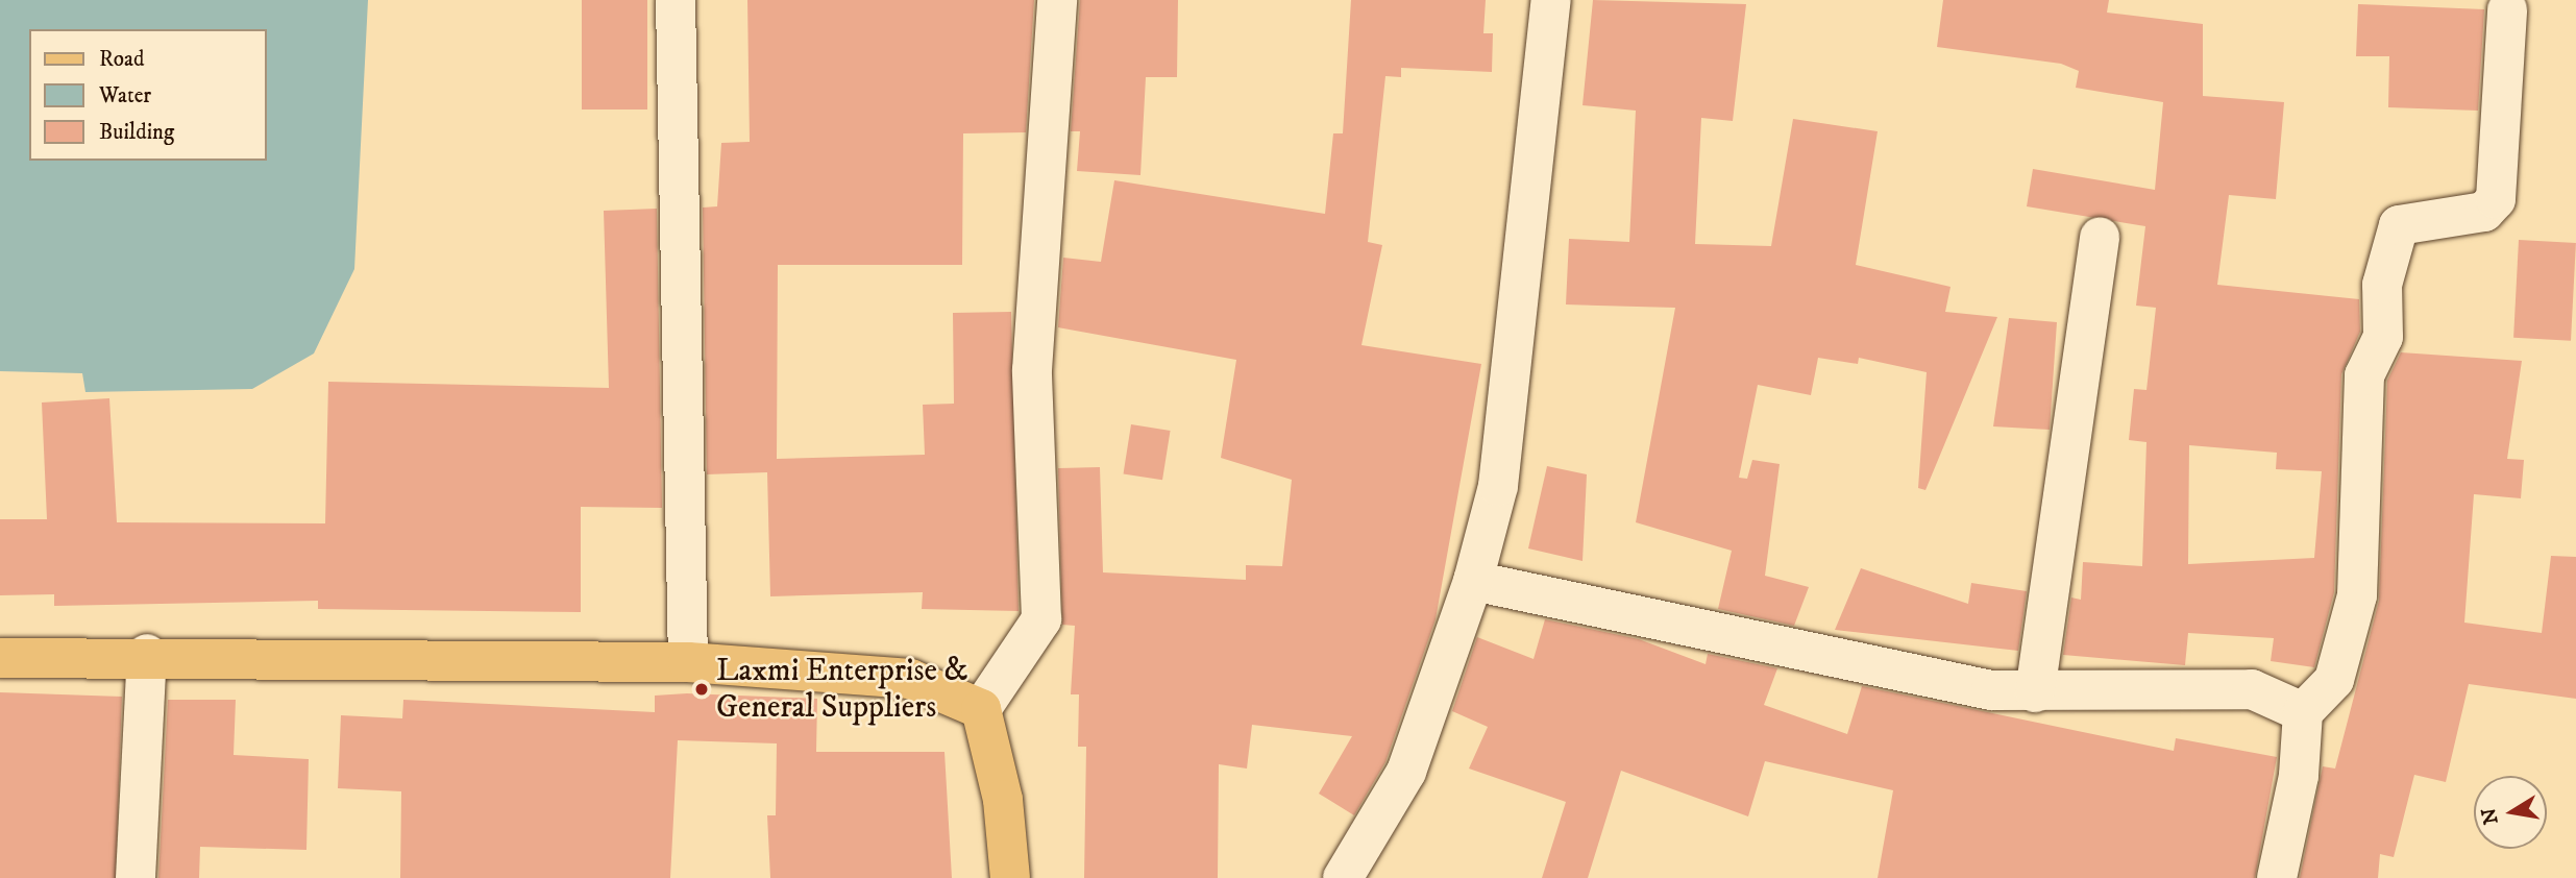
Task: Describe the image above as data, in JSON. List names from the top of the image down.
{
  "places": ["Laxmi Enterprise & General Suppliers"],
  "legend": ["Road", "Water", "Building"],
  "north": "left"
}
